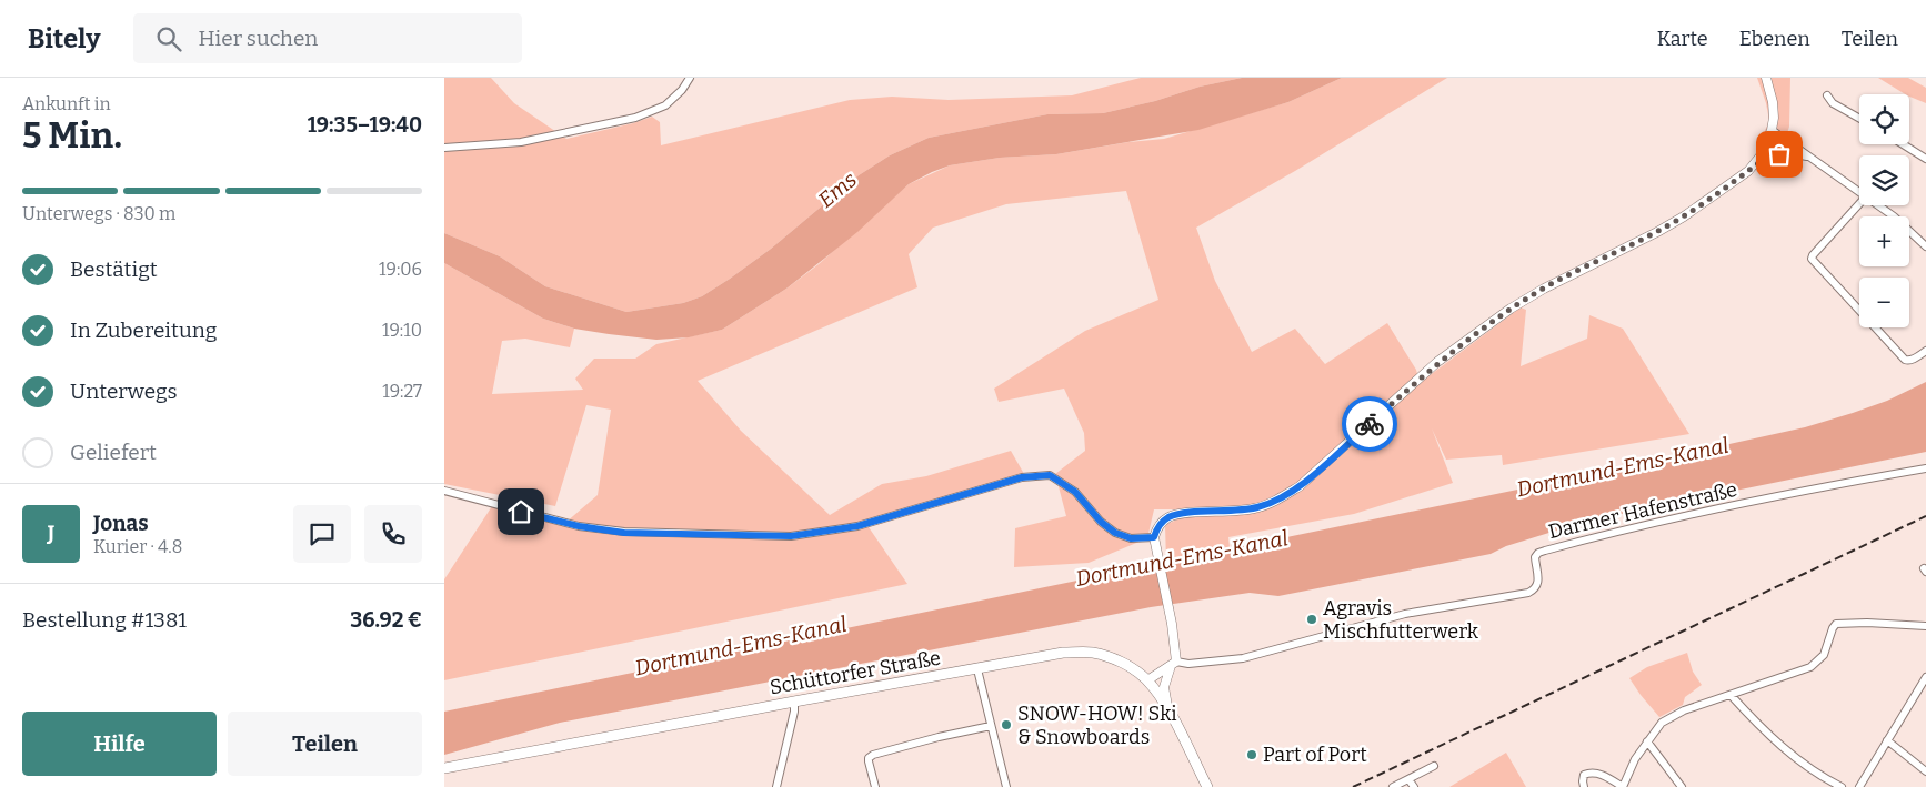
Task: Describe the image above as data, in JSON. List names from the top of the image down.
{
  "streets": {
    "main road": ["Schüttorfer Straße"],
    "street": ["Darmer Hafenstraße"]
  },
  "water": ["Ems", "Dortmund-Ems-Kanal"],
  "places": ["Agravis Mischfutterwerk", "SNOW-HOW! Ski & Snowboards", "Part of Port"],
  "page": {
    "header": "Bitely",
    "search": "Hier suchen",
    "nav": ["Karte", "Ebenen", "Teilen"],
    "heading": ["5 Min.", "Ankunft in", "19:35–19:40"],
    "panel": [
      "Jonas",
      "Kurier · 4.8",
      "Bestellung #1381",
      "36.92 €"
    ],
    "map_buttons": ["+", "−"],
    "bar": "Unterwegs · 830 m",
    "list": [
      ["Bestätigt", "19:06"],
      ["In Zubereitung", "19:10"],
      ["Unterwegs", "19:27"],
      "Geliefert"
    ],
    "round": "J",
    "buttons": ["Hilfe", "Teilen"]
  }
}
